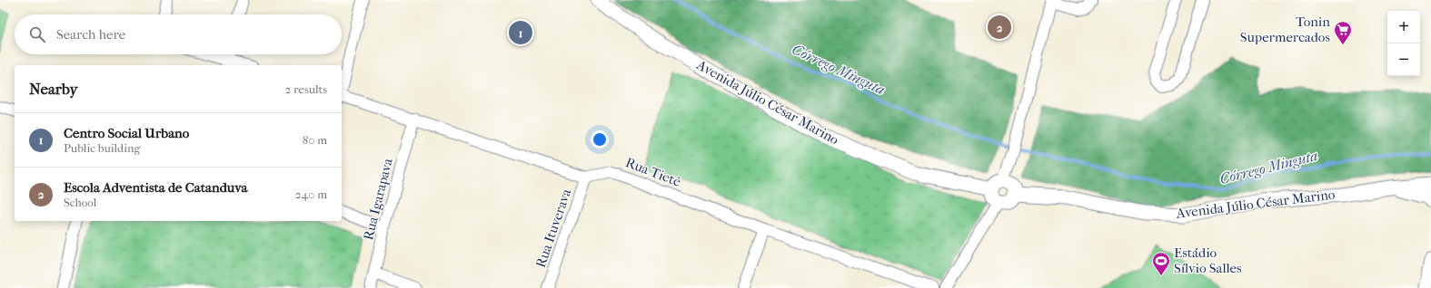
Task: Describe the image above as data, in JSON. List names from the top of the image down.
{
  "streets": {
    "street": [
      "Avenida Júlio César Marino",
      "Rua Tietê",
      "Rua Igarapava",
      "Rua Ituverava"
    ]
  },
  "crossings": [
    ["Rua Tietê", "Rua Ituverava"]
  ],
  "water": ["Córrego Minguta"],
  "places": {
    "supermarket": ["Tonin Supermercados"],
    "sports": ["Estádio Sílvio Salles"]
  },
  "page": {
    "map_buttons": ["+", "−"],
    "pins": ["2", "1"],
    "search": "Search here",
    "heading": ["Nearby", "2 results"],
    "list": [
      {
        "mark": "1",
        "name": "Centro Social Urbano",
        "note": "Public building",
        "value": "80 m"
      },
      {
        "mark": "2",
        "name": "Escola Adventista de Catanduva",
        "note": "School",
        "value": "240 m"
      }
    ]
  }
}
